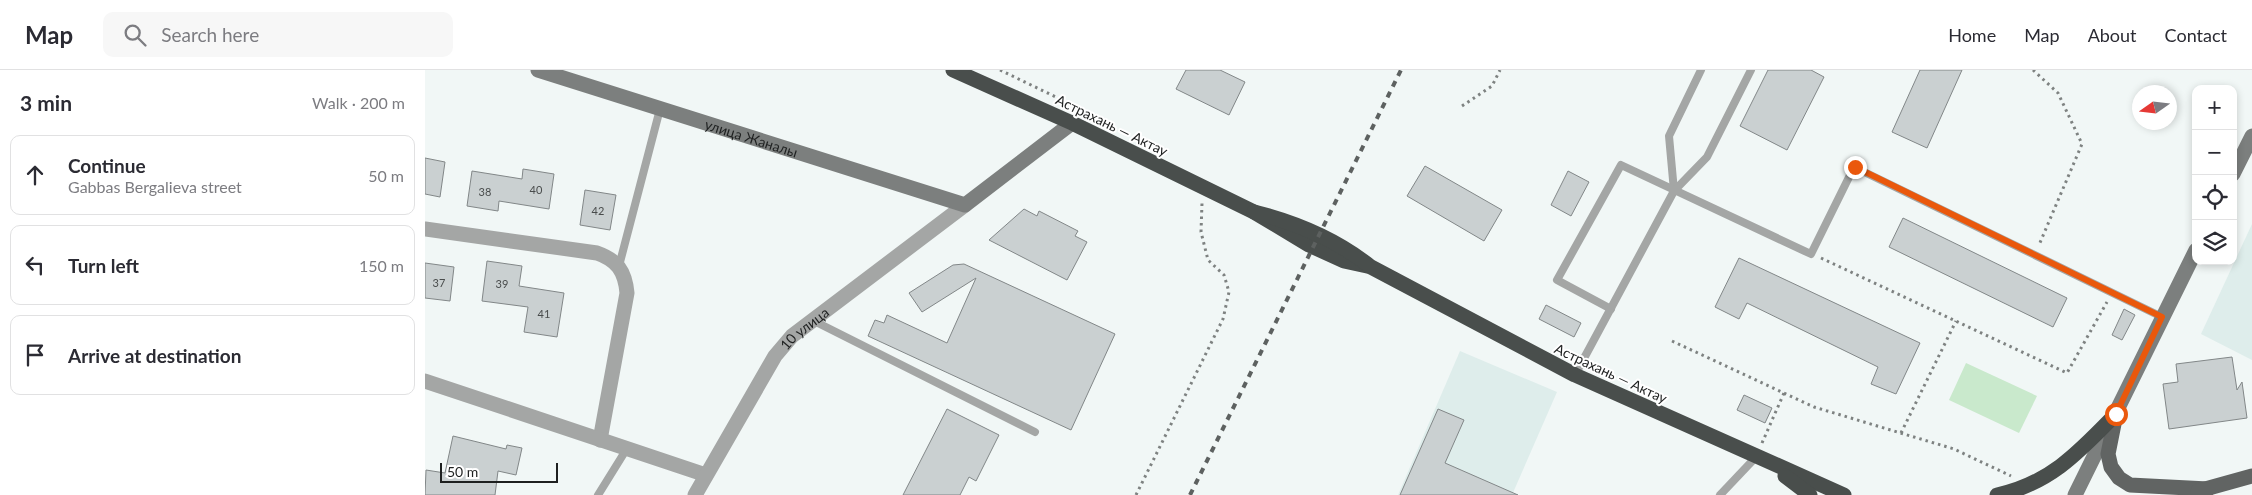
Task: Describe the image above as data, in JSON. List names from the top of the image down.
{
  "streets": {
    "highway": ["Астрахань — Актау"],
    "street": ["улица Жаналы", "10 улица"]
  },
  "crossings": [
    ["улица Жаналы", "10 улица"]
  ],
  "house_numbers": [
    "40",
    "38",
    "42",
    "37",
    "39",
    "41"
  ],
  "scale_bar": "50 m",
  "north": "left",
  "page": {
    "header": "Map",
    "search": "Search here",
    "nav": [
      "Home",
      "Map",
      "About",
      "Contact"
    ],
    "heading": ["3 min", "Walk · 200 m"],
    "map_buttons": ["+", "−"],
    "list": [
      ["Continue", "Gabbas Bergalieva street", "50 m"],
      ["Turn left", "150 m"],
      "Arrive at destination"
    ],
    "scale": "50 m"
  }
}
